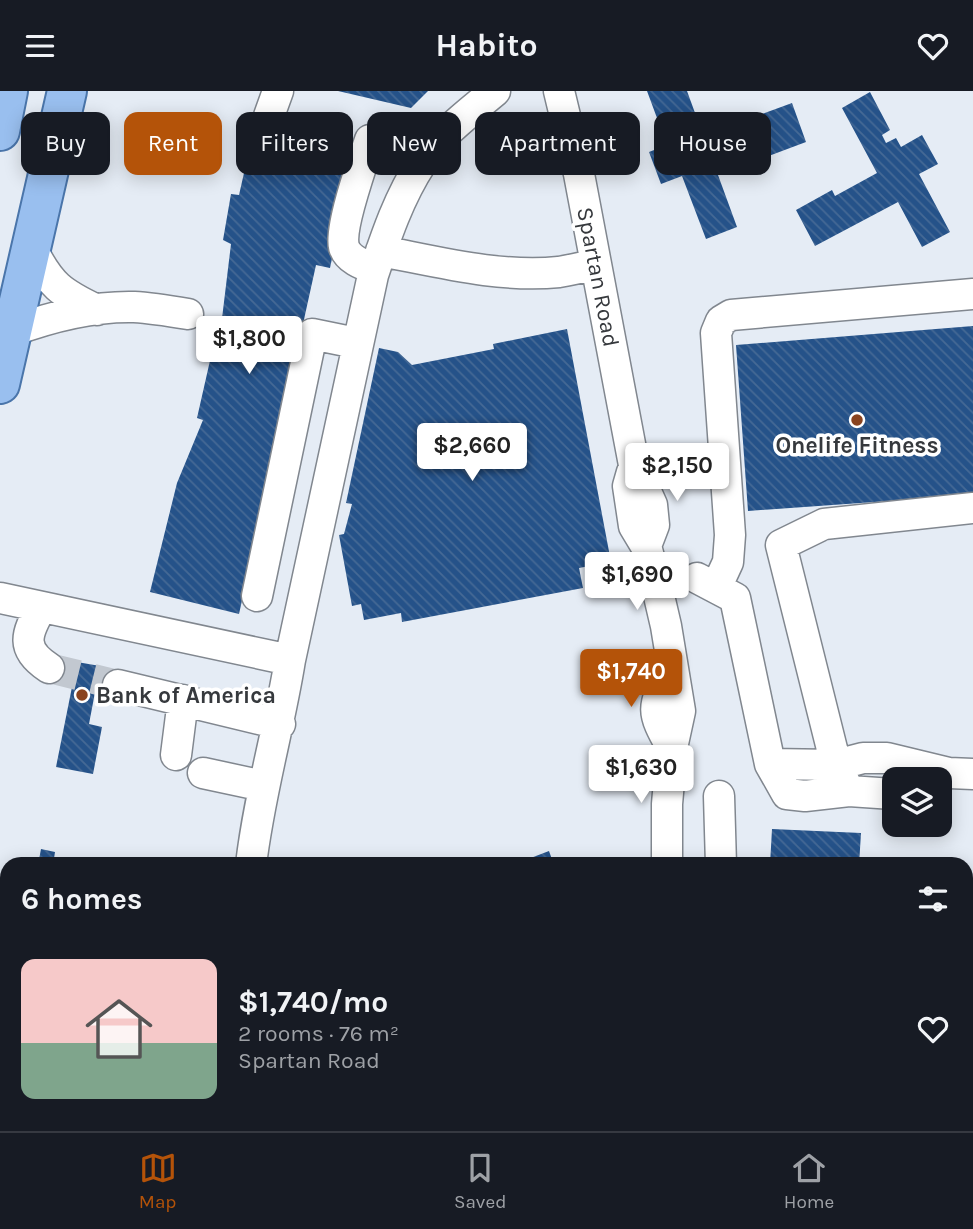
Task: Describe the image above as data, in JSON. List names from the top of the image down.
{
  "streets": {
    "street": ["Spartan Road"]
  },
  "places": ["Onelife Fitness", "Bank of America"],
  "page": {
    "header": "Habito",
    "chip": [
      "Buy",
      "Rent",
      "Filters",
      "New",
      "Apartment",
      "House"
    ],
    "price": [
      "$1,800",
      "$2,660",
      "$2,150",
      "$1,690",
      "$1,740",
      "$1,630"
    ],
    "heading": "6 homes",
    "list": [
      {
        "name": "$1,740/mo",
        "note": "2 rooms · 76 m² · Spartan Road"
      }
    ],
    "tabs": ["Map", "Saved", "Home"]
  }
}
